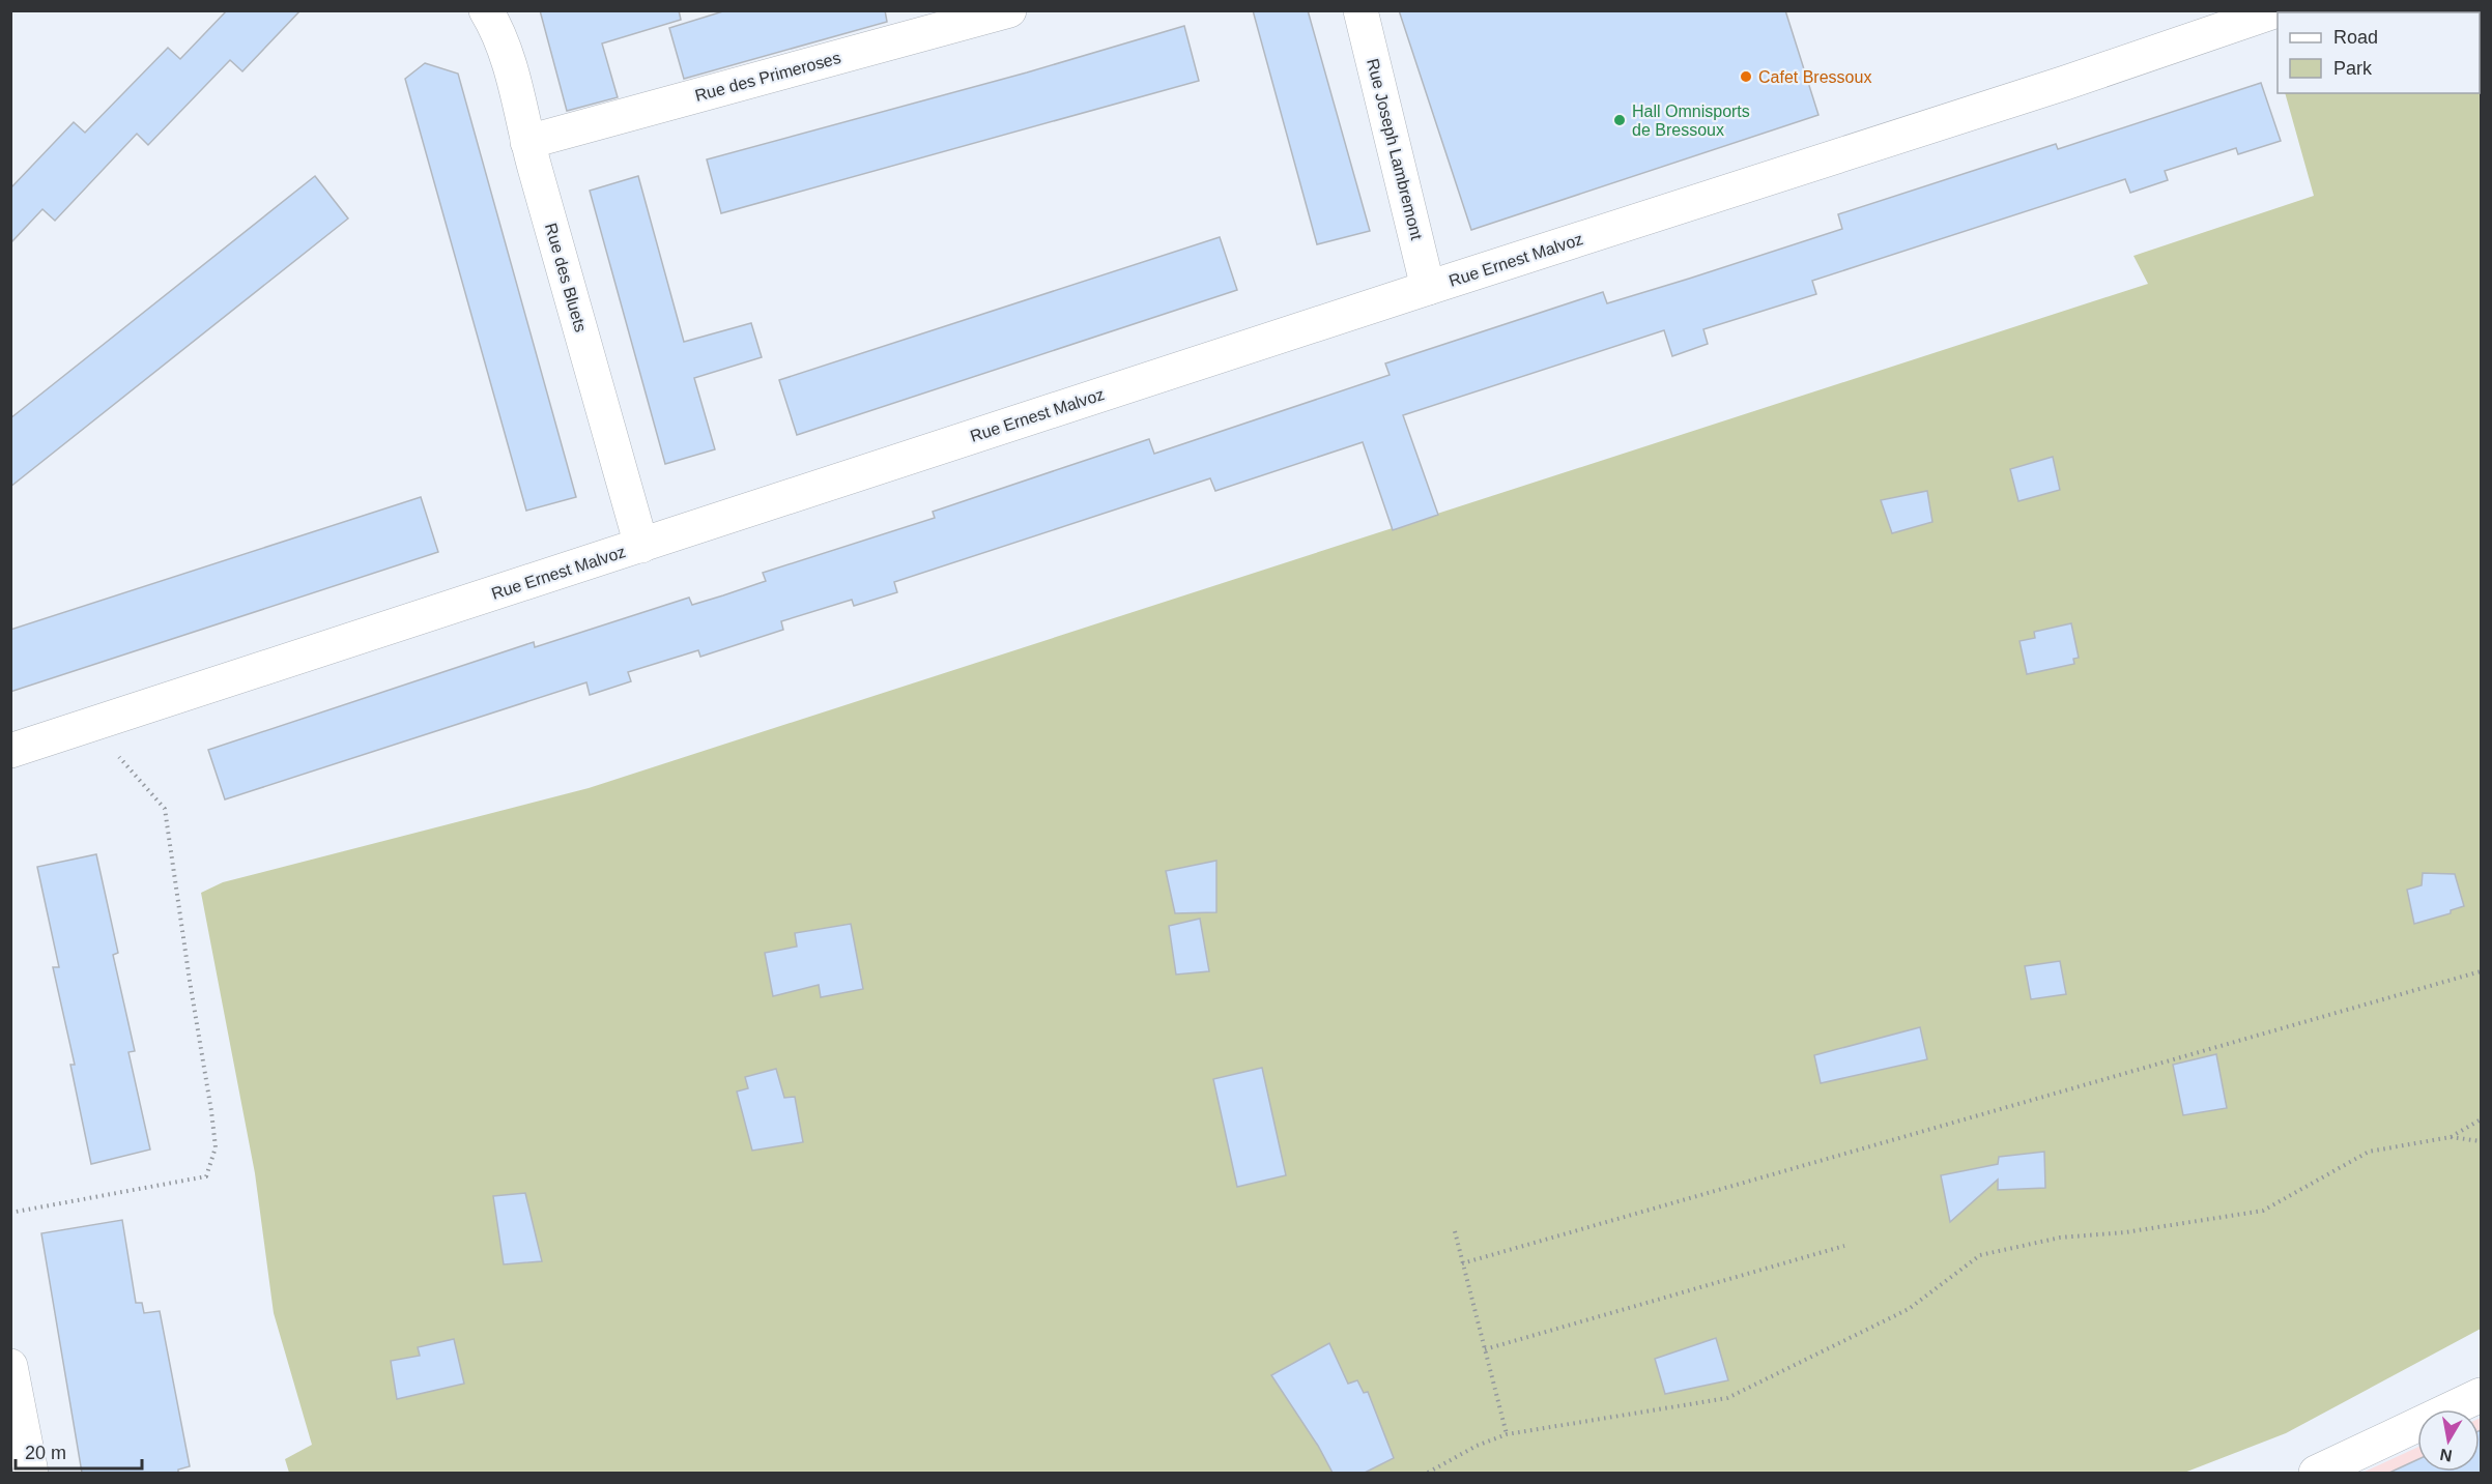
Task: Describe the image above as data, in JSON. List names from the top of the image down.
{
  "streets": {
    "street": [
      "Rue des Primeroses",
      "Rue Joseph Lambremont",
      "Rue Ernest Malvoz",
      "Rue des Bluets"
    ]
  },
  "crossings": [
    ["Rue des Primeroses", "Rue des Bluets"],
    ["Rue Joseph Lambremont", "Rue Ernest Malvoz"],
    ["Rue Ernest Malvoz", "Rue des Bluets"]
  ],
  "places": ["Cafet Bressoux", "Hall Omnisports de Bressoux"],
  "legend": ["Road", "Park"],
  "scale_bar": "20 m",
  "north": "bottom"
}
